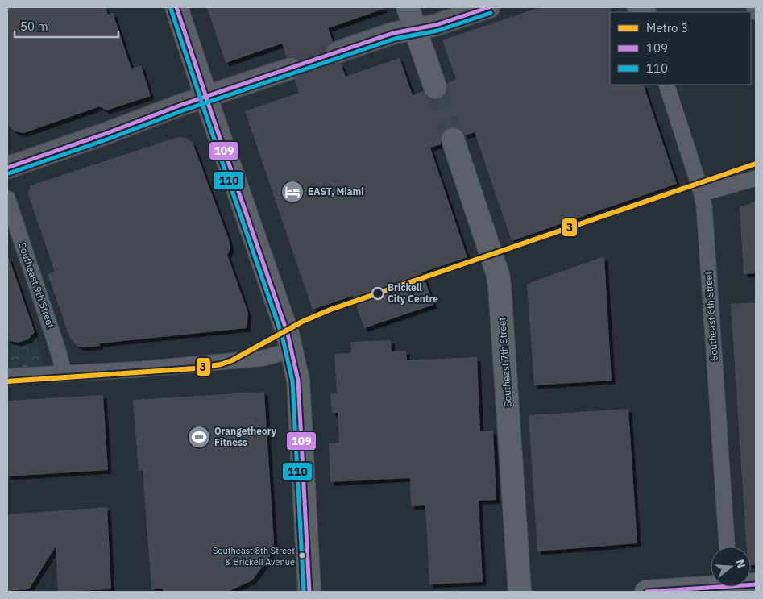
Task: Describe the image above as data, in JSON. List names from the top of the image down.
{
  "streets": {
    "main road": ["Southeast 7th Street"],
    "street": ["Southeast 9th Street", "Southeast 6th Street"]
  },
  "places": {
    "hotel": ["EAST, Miami"],
    "other": ["Brickell City Centre", "Southeast 8th Street & Brickell Avenue"],
    "sports": ["Orangetheory Fitness"]
  },
  "lines": ["transit line 109", "transit line 110", "metro line 3"],
  "legend": ["Metro 3", "109", "110"],
  "scale_bar": "50 m",
  "north": "right"
}
